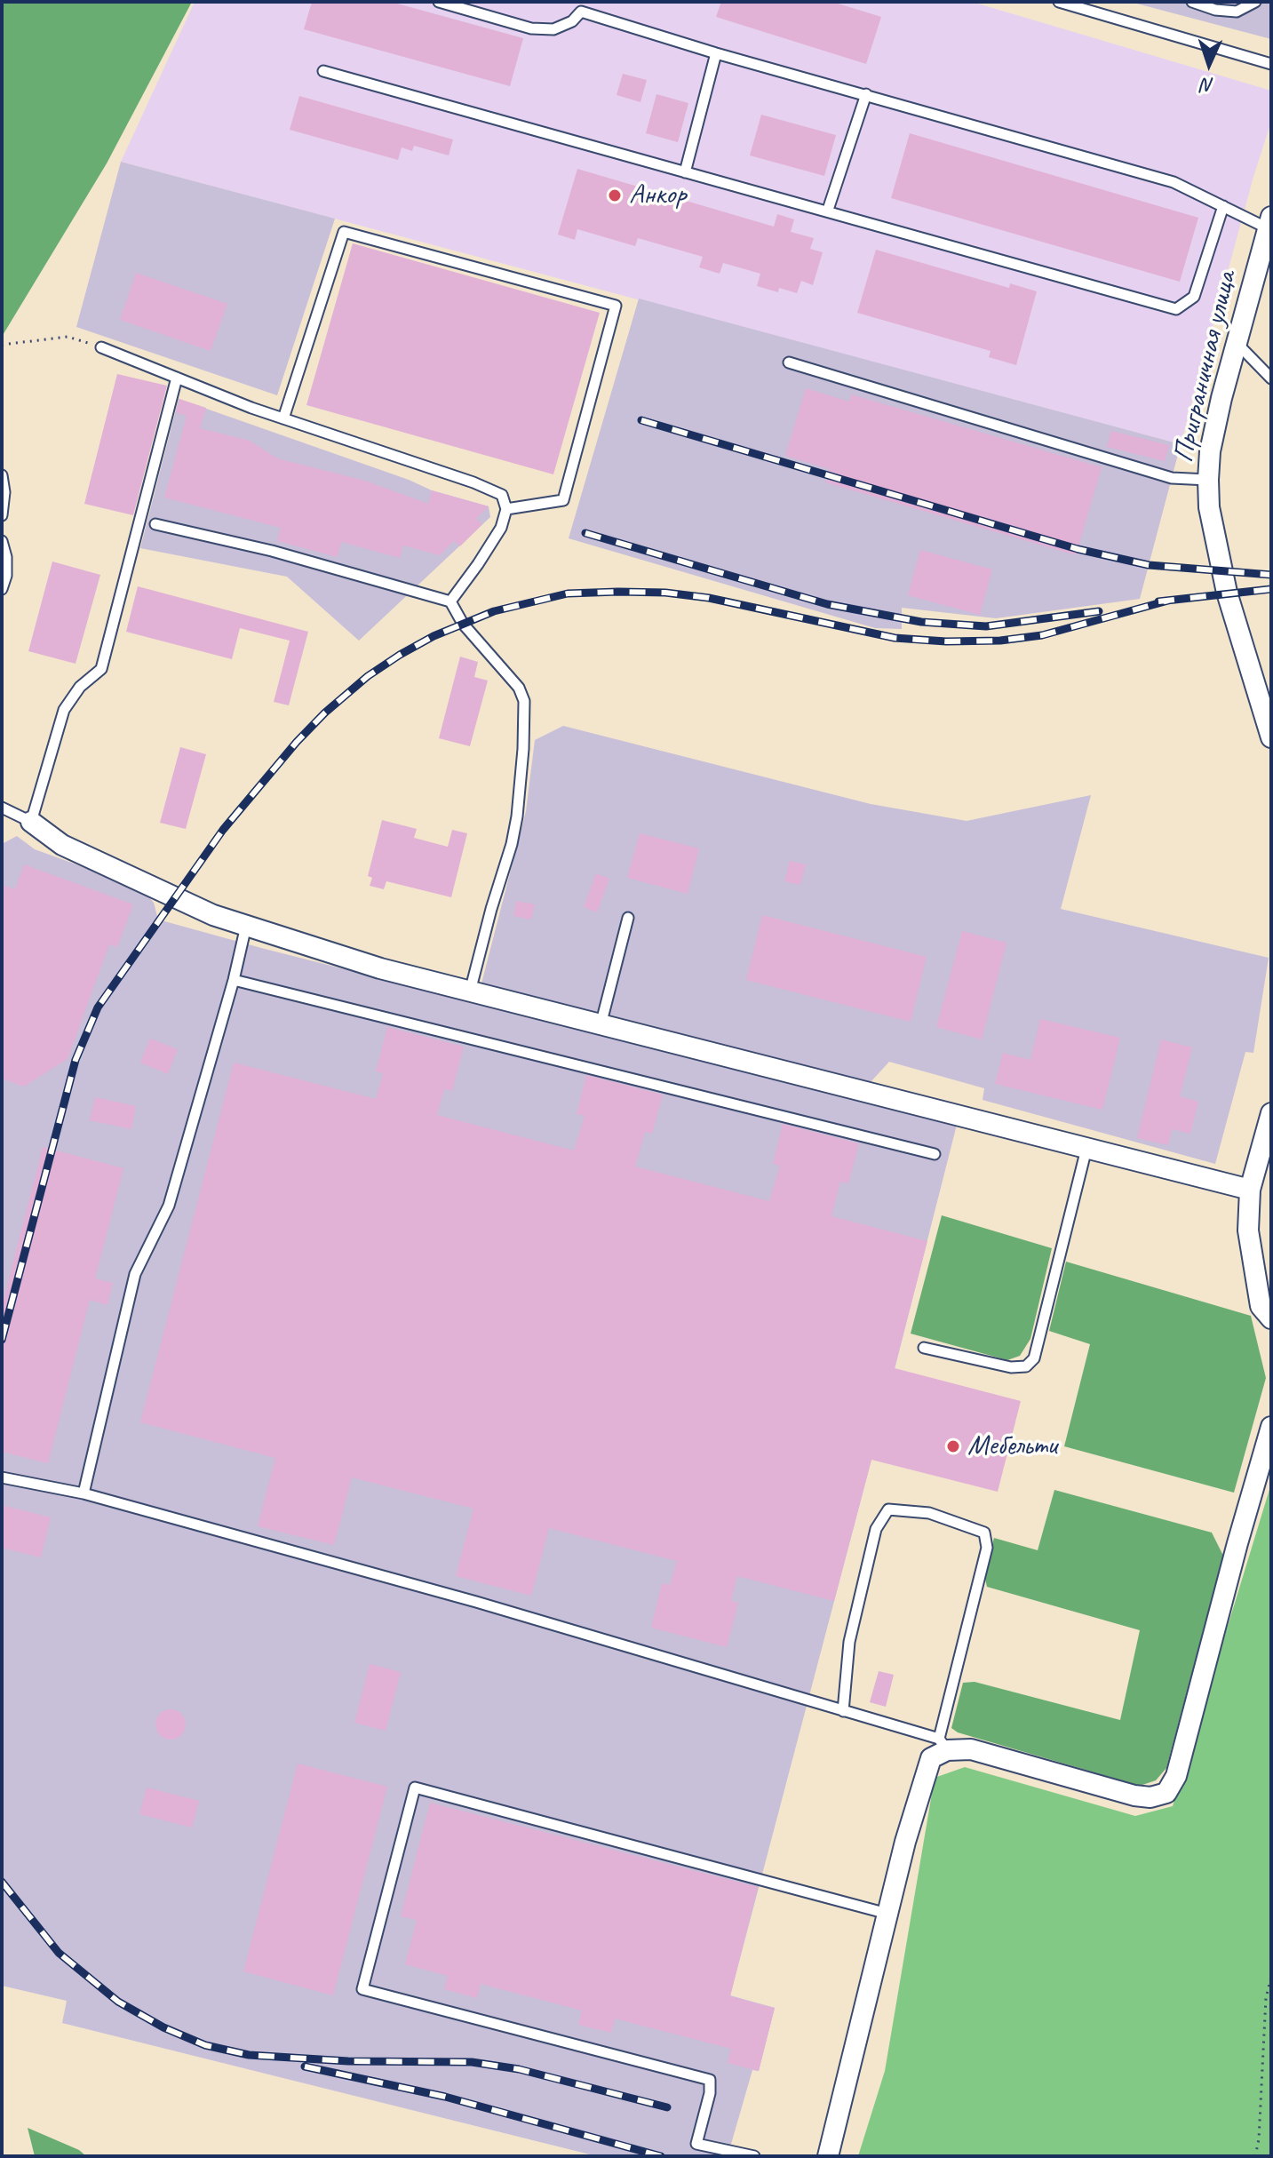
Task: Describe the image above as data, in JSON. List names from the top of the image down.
{
  "streets": {
    "street": ["Приграничная улица"]
  },
  "places": ["Анкор", "Мебельти"],
  "north": "bottom"
}
